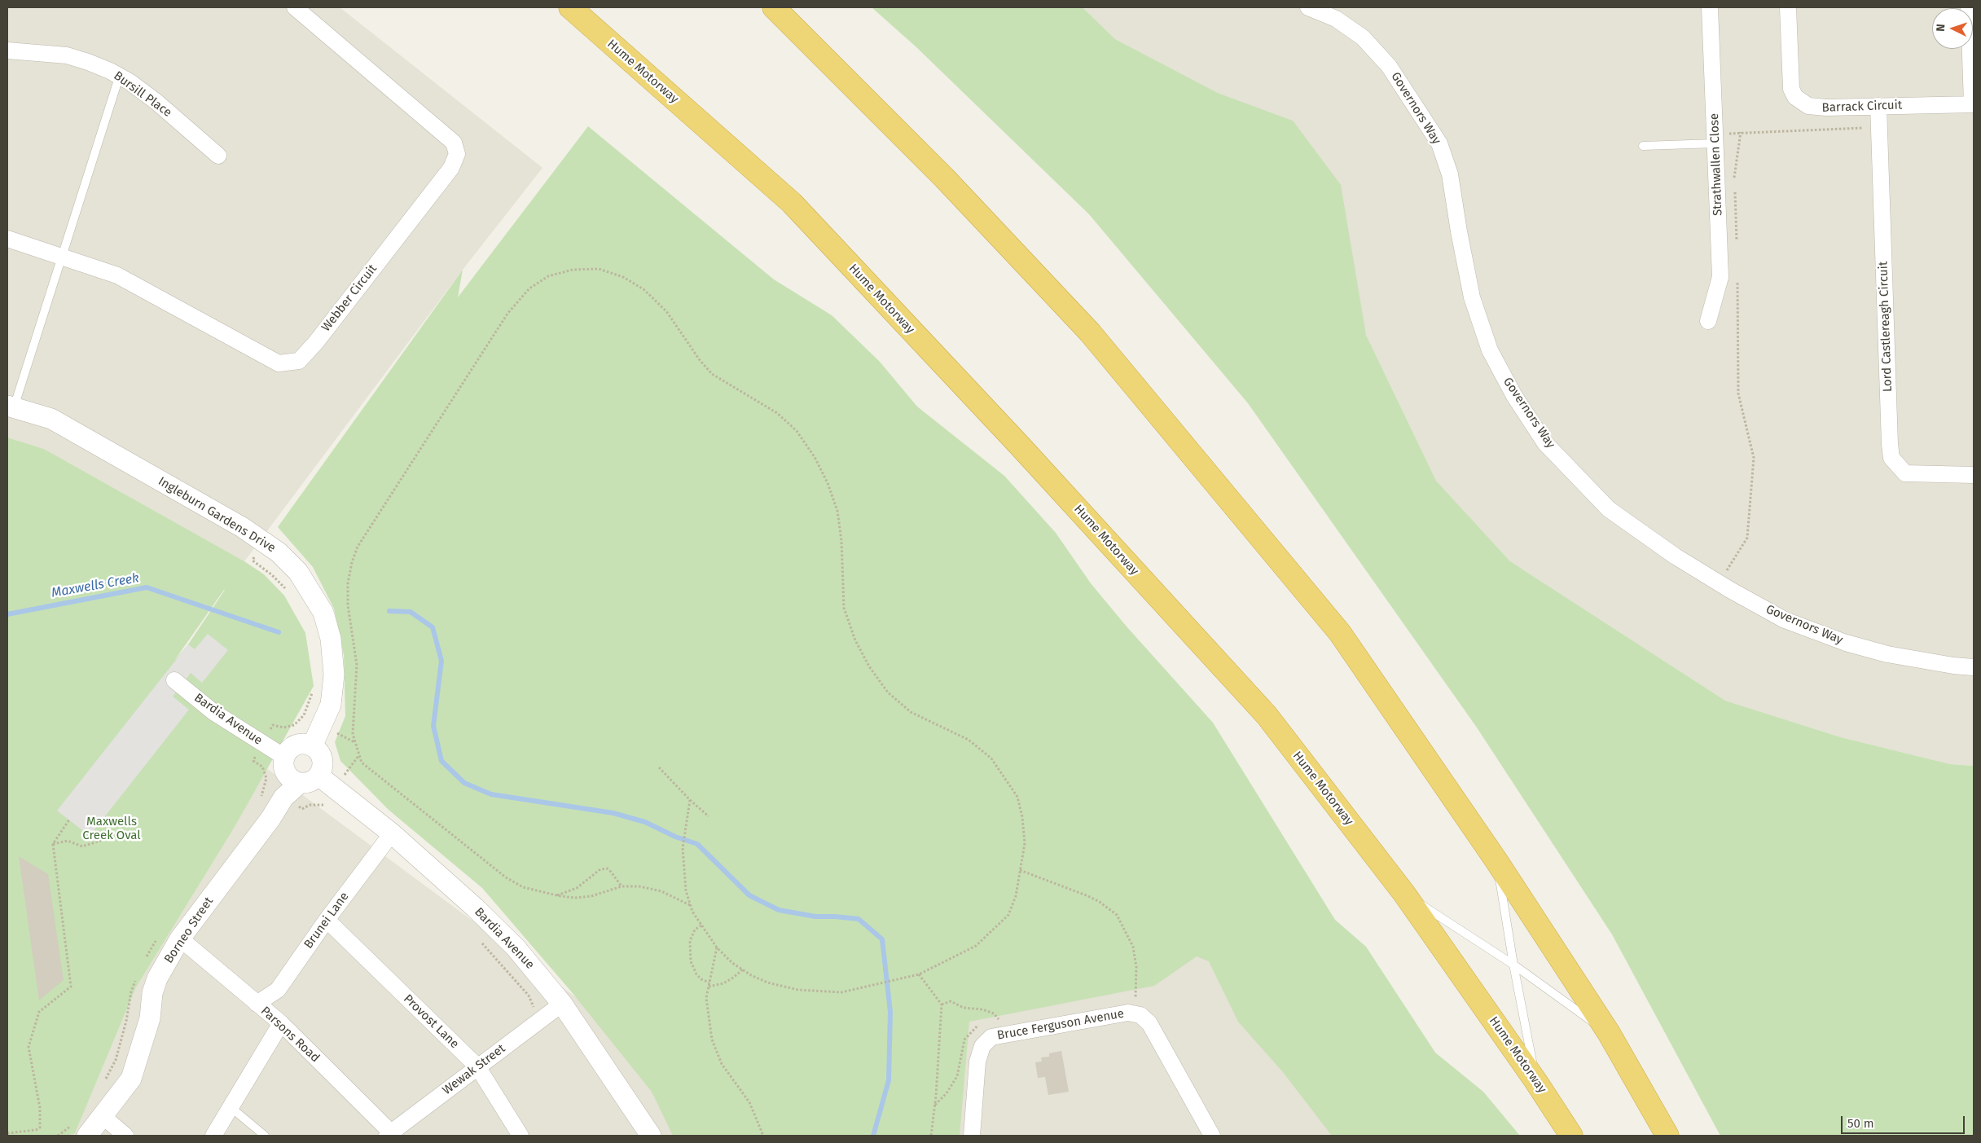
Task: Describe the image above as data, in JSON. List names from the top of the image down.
{
  "streets": {
    "highway": ["Hume Motorway"],
    "street": [
      "Bursill Place",
      "Barrack Circuit",
      "Governors Way",
      "Strathwallen Close",
      "Webber Circuit",
      "Lord Castlereagh Circuit",
      "Ingleburn Gardens Drive",
      "Bardia Avenue",
      "Brunei Lane",
      "Borneo Street",
      "Provost Lane",
      "Bruce Ferguson Avenue",
      "Parsons Road",
      "Wewak Street"
    ]
  },
  "crossings": [
    ["Barrack Circuit", "Lord Castlereagh Circuit"],
    ["Ingleburn Gardens Drive", "Bardia Avenue"],
    ["Ingleburn Gardens Drive", "Borneo Street"],
    ["Bardia Avenue", "Brunei Lane"],
    ["Bardia Avenue", "Borneo Street"],
    ["Bardia Avenue", "Wewak Street"],
    ["Brunei Lane", "Provost Lane"],
    ["Brunei Lane", "Parsons Road"],
    ["Borneo Street", "Parsons Road"],
    ["Provost Lane", "Wewak Street"],
    ["Parsons Road", "Wewak Street"]
  ],
  "water": ["Maxwells Creek"],
  "parks": ["Maxwells Creek Oval"],
  "scale_bar": "50 m",
  "north": "left"
}
